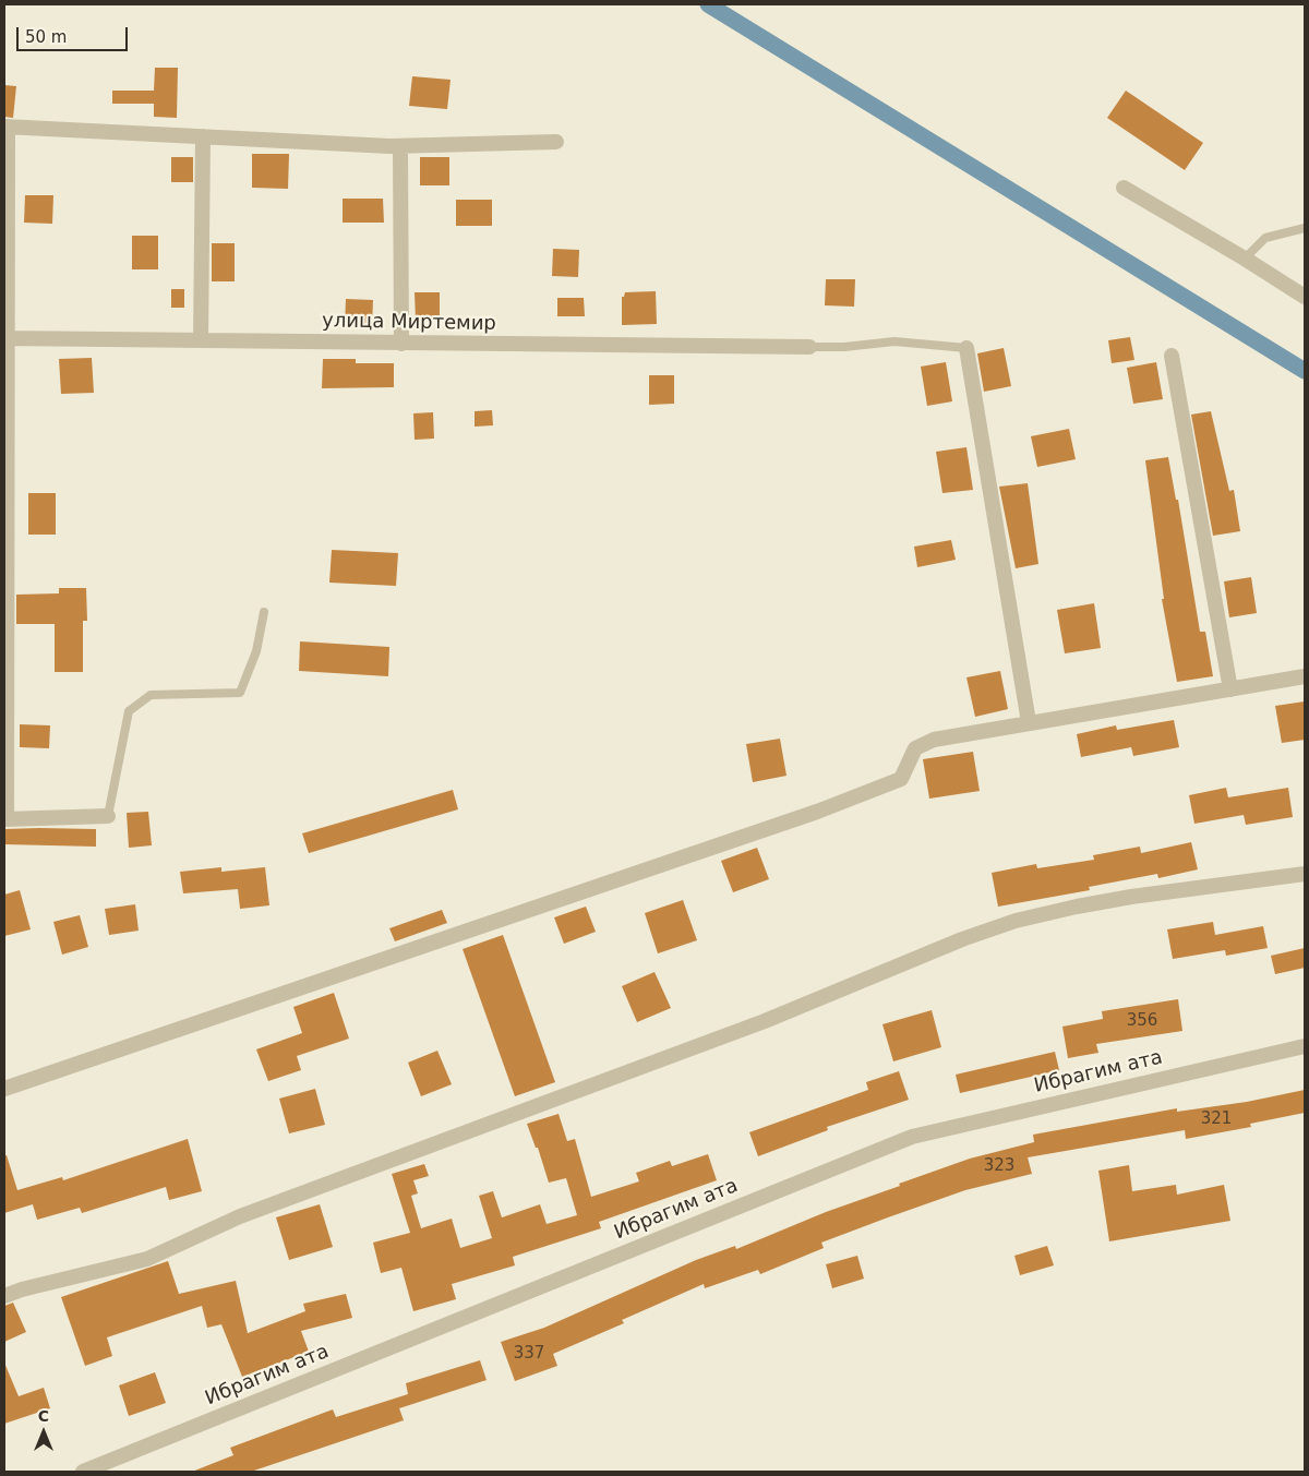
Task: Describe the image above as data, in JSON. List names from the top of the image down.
{
  "streets": {
    "street": ["улица Миртемир", "Ибрагим ата"]
  },
  "house_numbers": [
    "356",
    "321",
    "323",
    "337"
  ],
  "scale_bar": "50 m",
  "north": "top"
}
